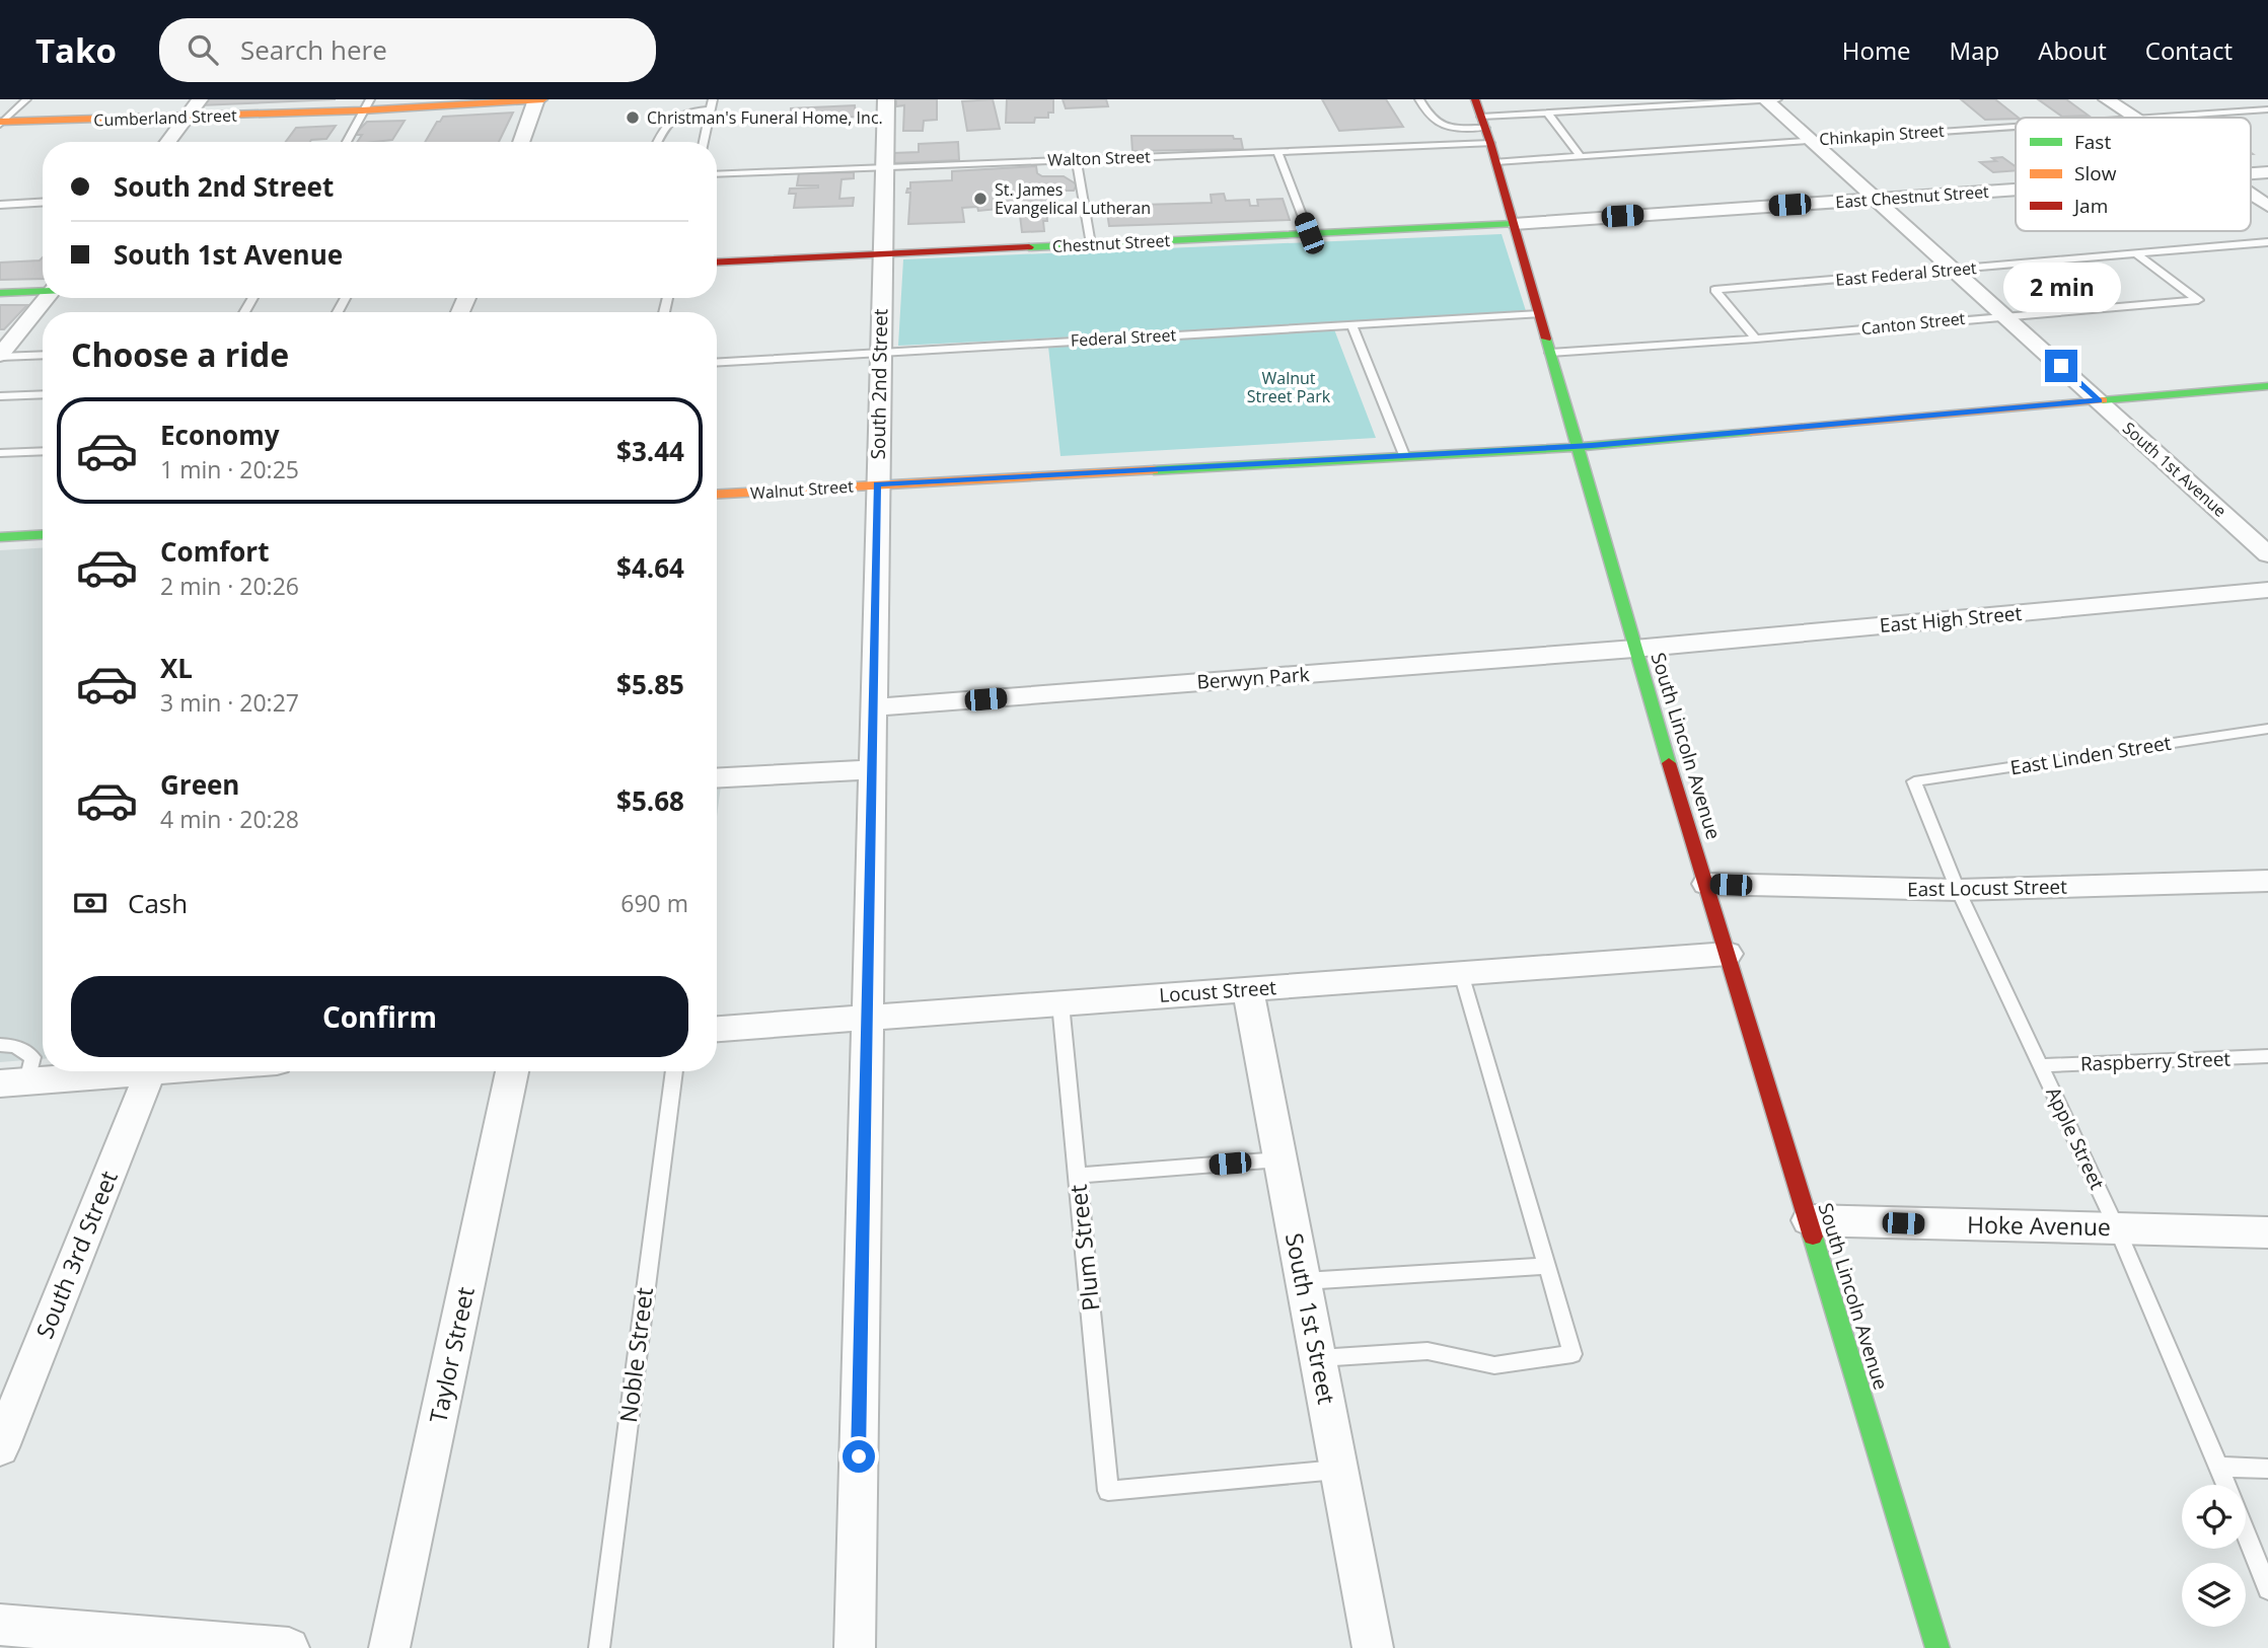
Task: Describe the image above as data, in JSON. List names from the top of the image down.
{
  "streets": {
    "main road": [
      "Cumberland Street",
      "Chestnut Street",
      "Walnut Street",
      "South Lincoln Avenue"
    ],
    "street": [
      "East Chestnut Street",
      "South 2nd Street",
      "South 1st Avenue",
      "East High Street",
      "Berwyn Park",
      "East Locust Street",
      "Locust Street",
      "Hoke Avenue",
      "South 3rd Street",
      "South 1st Street",
      "Taylor Street"
    ],
    "lane": [
      "Chinkapin Street",
      "Walton Street",
      "East Federal Street",
      "Canton Street",
      "Federal Street",
      "East Linden Street",
      "Raspberry Street",
      "Apple Street",
      "Plum Street",
      "Noble Street"
    ]
  },
  "crossings": [
    ["Chinkapin Street", "South 1st Avenue"],
    ["Chinkapin Street", "South Lincoln Avenue"],
    ["Walton Street", "South 2nd Street"],
    ["Walton Street", "South Lincoln Avenue"],
    ["East Chestnut Street", "Chestnut Street"],
    ["East Chestnut Street", "South 1st Avenue"],
    ["East Chestnut Street", "South Lincoln Avenue"],
    ["Chestnut Street", "South 2nd Street"],
    ["Chestnut Street", "South Lincoln Avenue"],
    ["East Federal Street", "Canton Street"],
    ["East Federal Street", "South 1st Avenue"],
    ["Canton Street", "South 1st Avenue"],
    ["Canton Street", "South Lincoln Avenue"],
    ["Federal Street", "South 2nd Street"],
    ["Federal Street", "South Lincoln Avenue"],
    ["South 2nd Street", "Walnut Street"],
    ["South 2nd Street", "Berwyn Park"],
    ["South 2nd Street", "Locust Street"],
    ["South 1st Avenue", "Walnut Street"],
    ["Walnut Street", "South Lincoln Avenue"],
    ["East High Street", "Berwyn Park"],
    ["East High Street", "South Lincoln Avenue"],
    ["Berwyn Park", "South Lincoln Avenue"],
    ["South Lincoln Avenue", "East Locust Street"],
    ["South Lincoln Avenue", "Locust Street"],
    ["South Lincoln Avenue", "Hoke Avenue"],
    ["East Linden Street", "Apple Street"],
    ["East Locust Street", "Apple Street"],
    ["Locust Street", "Plum Street"],
    ["Locust Street", "South 1st Street"],
    ["Raspberry Street", "Apple Street"],
    ["Apple Street", "Hoke Avenue"],
    ["Plum Street", "South 1st Street"]
  ],
  "parks": ["Walnut Street Park"],
  "places": ["Christman's Funeral Home, Inc.", "St. James Evangelical Lutheran"],
  "legend": ["Fast", "Slow", "Jam"],
  "page": {
    "header": "Tako",
    "search": "Search here",
    "nav": [
      "Home",
      "Map",
      "About",
      "Contact"
    ],
    "banner": ["South 2nd Street", "South 1st Avenue"],
    "bubble": "2 min",
    "heading": "Choose a ride",
    "list": [
      {
        "name": "Economy",
        "note": "1 min · 20:25",
        "value": "$3.44"
      },
      {
        "name": "Comfort",
        "note": "2 min · 20:26",
        "value": "$4.64"
      },
      {
        "name": "XL",
        "note": "3 min · 20:27",
        "value": "$5.85"
      },
      {
        "name": "Green",
        "note": "4 min · 20:28",
        "value": "$5.68"
      }
    ],
    "pay": ["Cash", "690 m"],
    "buttons": "Confirm"
  }
}
